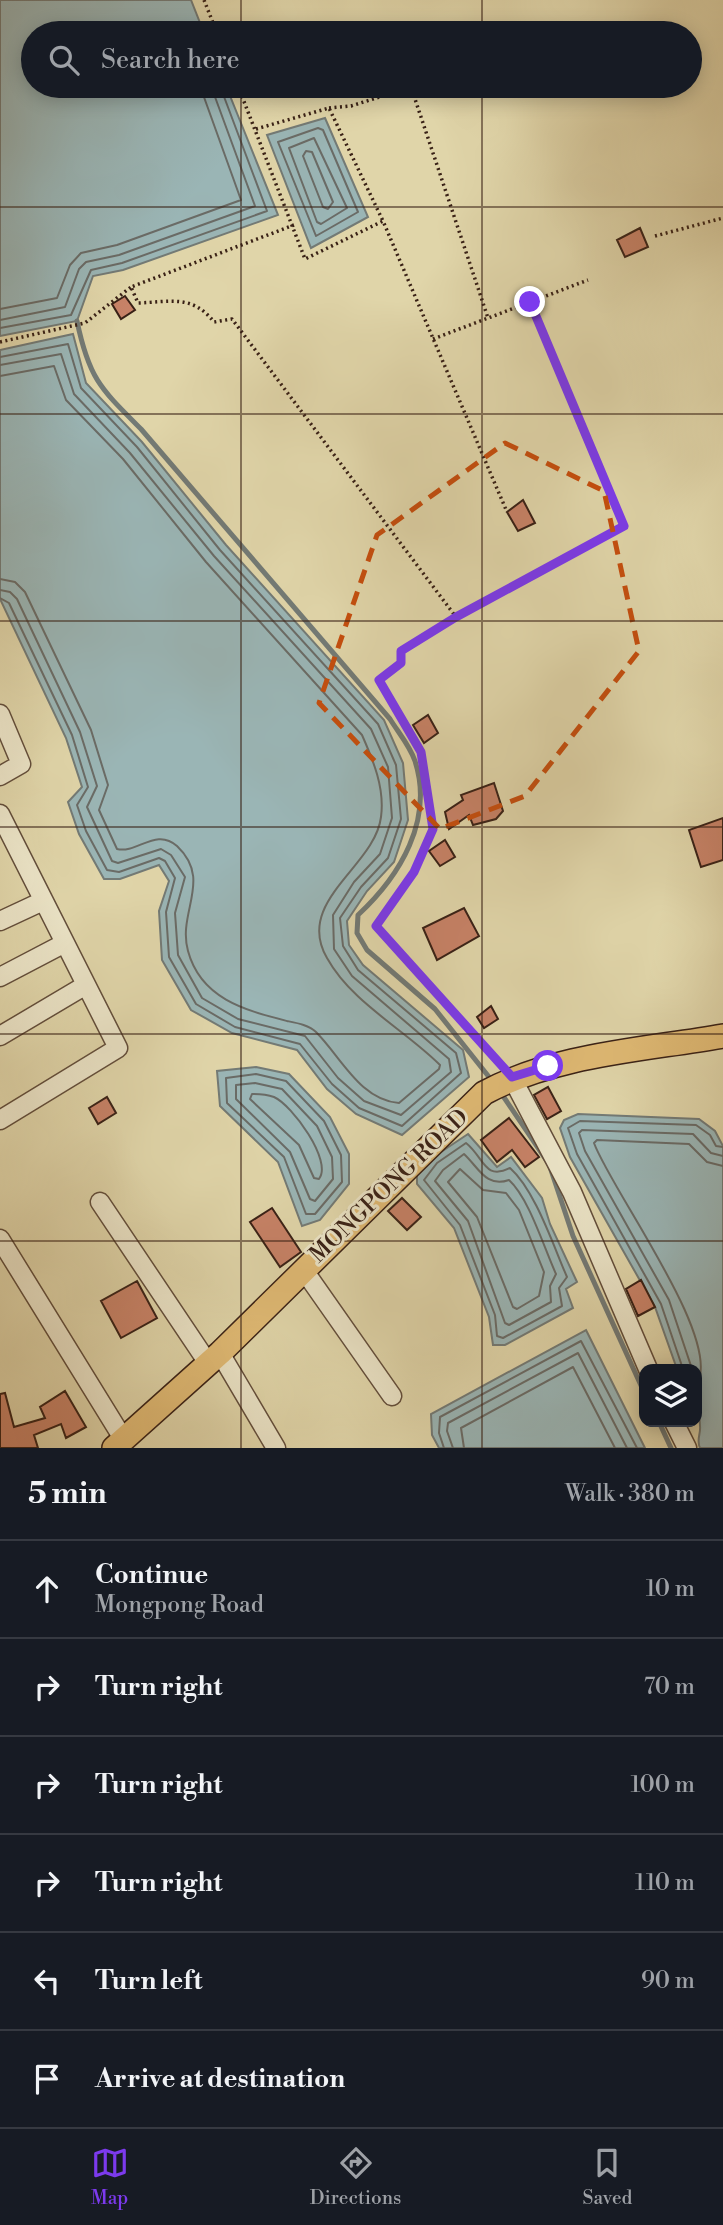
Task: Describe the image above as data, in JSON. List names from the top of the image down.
{
  "streets": {
    "main road": ["MONGPONG ROAD"]
  },
  "page": {
    "search": "Search here",
    "heading": ["5 min", "Walk · 380 m"],
    "list": [
      ["Continue", "Mongpong Road", "10 m"],
      ["Turn right", "70 m"],
      ["Turn right", "100 m"],
      ["Turn right", "110 m"],
      ["Turn left", "90 m"],
      "Arrive at destination"
    ],
    "nav": ["Map", "Directions", "Saved"]
  }
}
